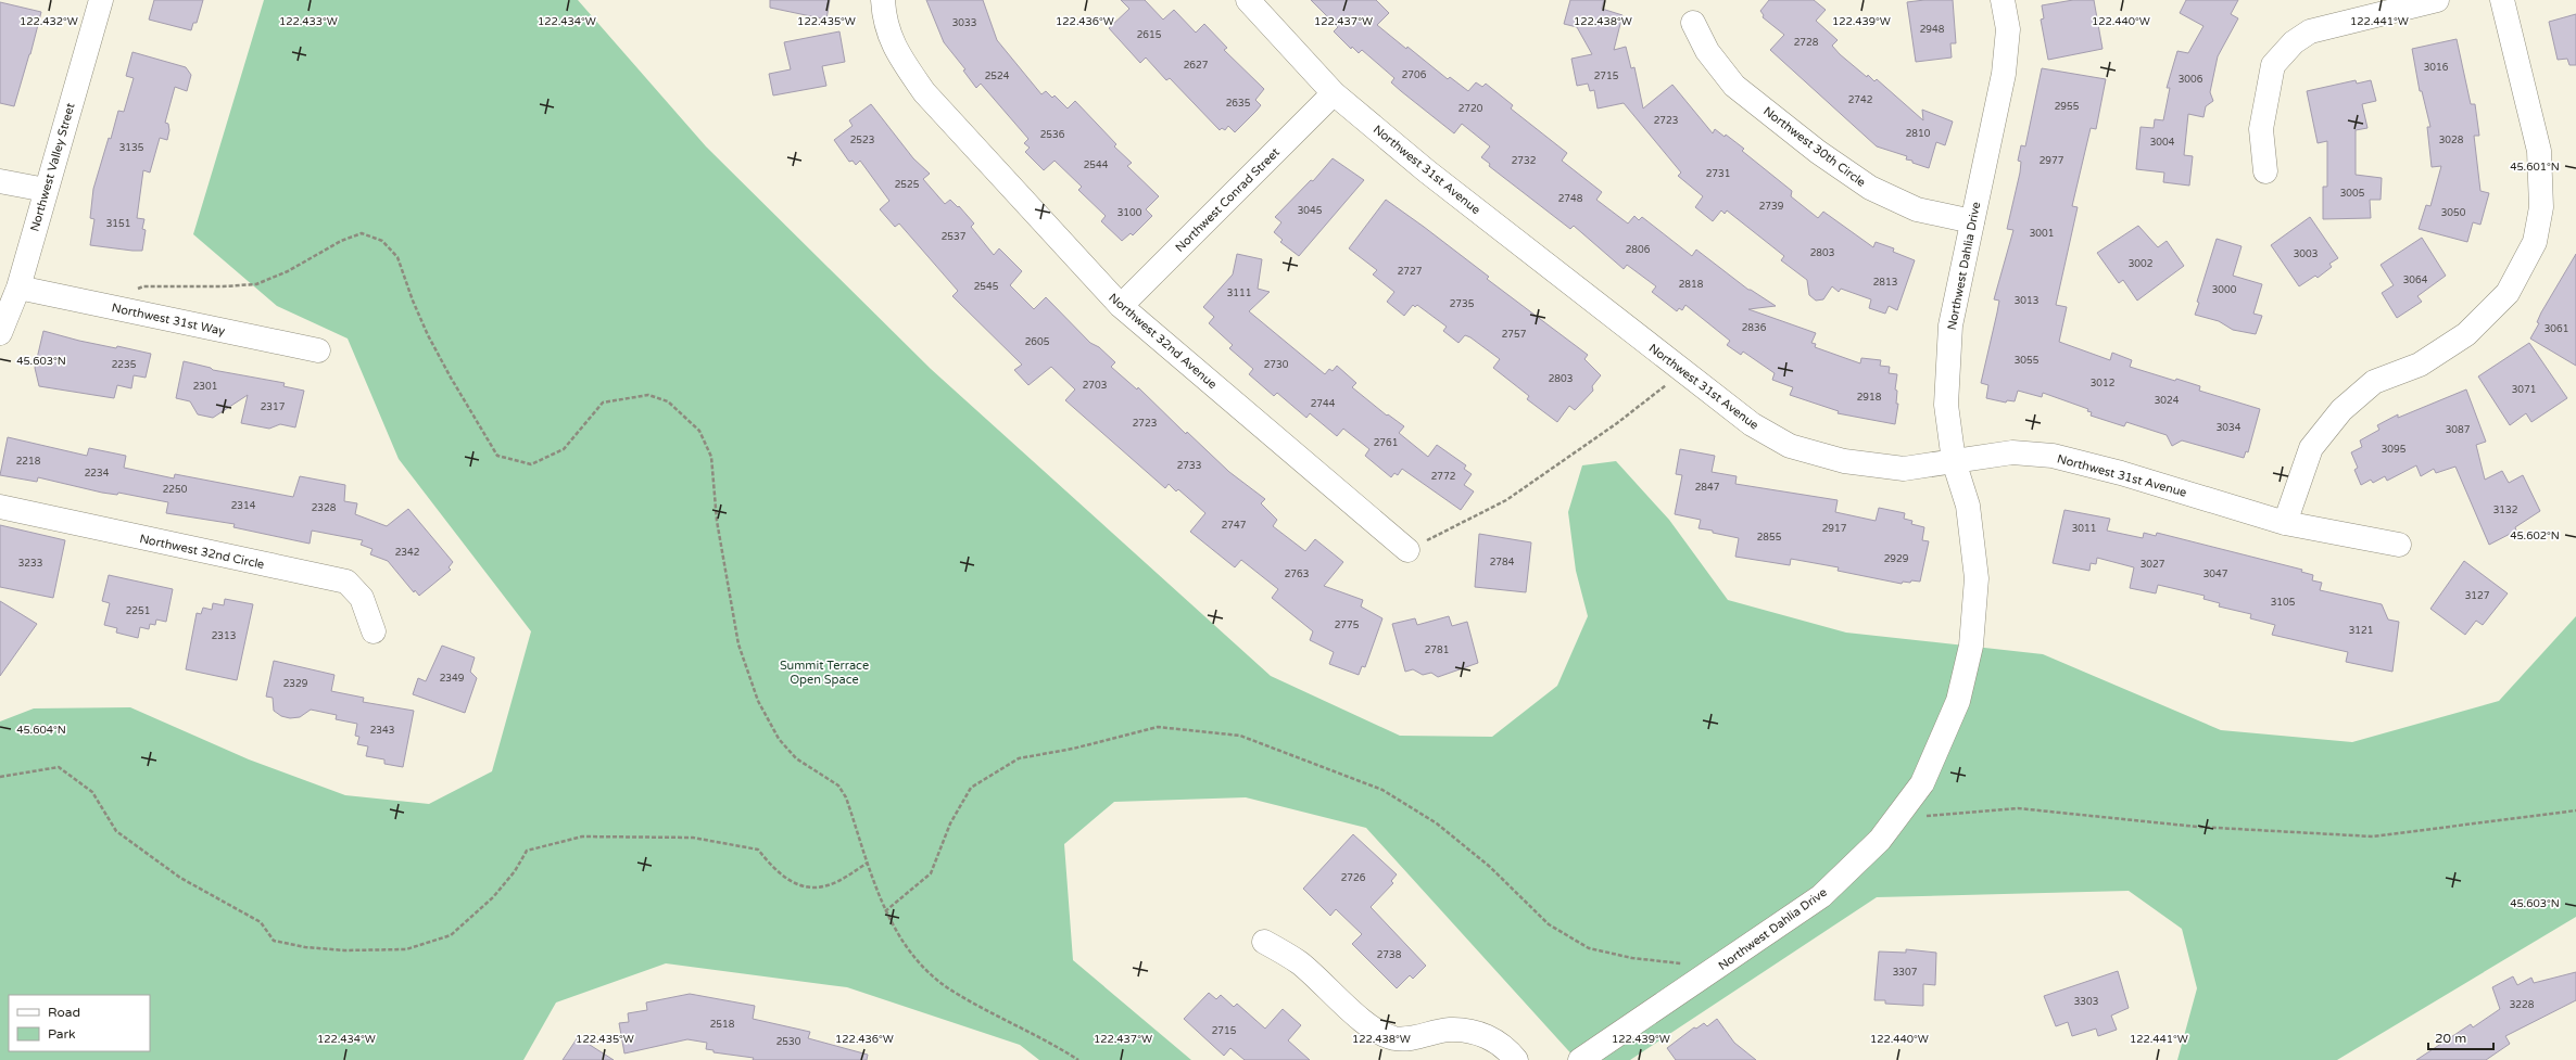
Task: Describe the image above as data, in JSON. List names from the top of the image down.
{
  "streets": {
    "street": [
      "Northwest 30th Circle",
      "Northwest Valley Street",
      "Northwest 31st Avenue",
      "Northwest Conrad Street",
      "Northwest Dahlia Drive",
      "Northwest 31st Way",
      "Northwest 32nd Avenue",
      "Northwest 32nd Circle"
    ]
  },
  "crossings": [
    ["Northwest 30th Circle", "Northwest Dahlia Drive"],
    ["Northwest Valley Street", "Northwest 31st Way"],
    ["Northwest 31st Avenue", "Northwest Conrad Street"],
    ["Northwest 31st Avenue", "Northwest Dahlia Drive"],
    ["Northwest Conrad Street", "Northwest 32nd Avenue"]
  ],
  "parks": ["Summit Terrace Open Space"],
  "house_numbers": [
    "3033",
    "2948",
    "2615",
    "2728",
    "2627",
    "3016",
    "2706",
    "2524",
    "2715",
    "3006",
    "2742",
    "2635",
    "2955",
    "2720",
    "2723",
    "2810",
    "2536",
    "2523",
    "3028",
    "3004",
    "3135",
    "2732",
    "2977",
    "2544",
    "2731",
    "2525",
    "3005",
    "2748",
    "2739",
    "3045",
    "3100",
    "3050",
    "3151",
    "3001",
    "2537",
    "2806",
    "2803",
    "3003",
    "3002",
    "2727",
    "3064",
    "2813",
    "2818",
    "2545",
    "3000",
    "3111",
    "3013",
    "2735",
    "2836",
    "3061",
    "2757",
    "2605",
    "3055",
    "2235",
    "2730",
    "2803",
    "3012",
    "2703",
    "2301",
    "3071",
    "2918",
    "3024",
    "2744",
    "2317",
    "2723",
    "3034",
    "3087",
    "2761",
    "3095",
    "2218",
    "2733",
    "2234",
    "2772",
    "2847",
    "2250",
    "2314",
    "2328",
    "3132",
    "2747",
    "2917",
    "3011",
    "2855",
    "2342",
    "2929",
    "2784",
    "3233",
    "3027",
    "2763",
    "3047",
    "3127",
    "3105",
    "2251",
    "2775",
    "3121",
    "2313",
    "2781",
    "2349",
    "2329",
    "2343",
    "2726",
    "2738",
    "3307",
    "3303",
    "3228",
    "2518",
    "2715",
    "2530"
  ],
  "legend": ["Road", "Park"],
  "scale_bar": "20 m",
  "coordinates": [
    "122.432°W",
    "122.433°W",
    "122.434°W",
    "122.435°W",
    "122.436°W",
    "122.437°W",
    "122.438°W",
    "122.439°W",
    "122.440°W",
    "122.441°W",
    "45.601°N",
    "45.603°N",
    "45.602°N",
    "45.604°N"
  ]
}
